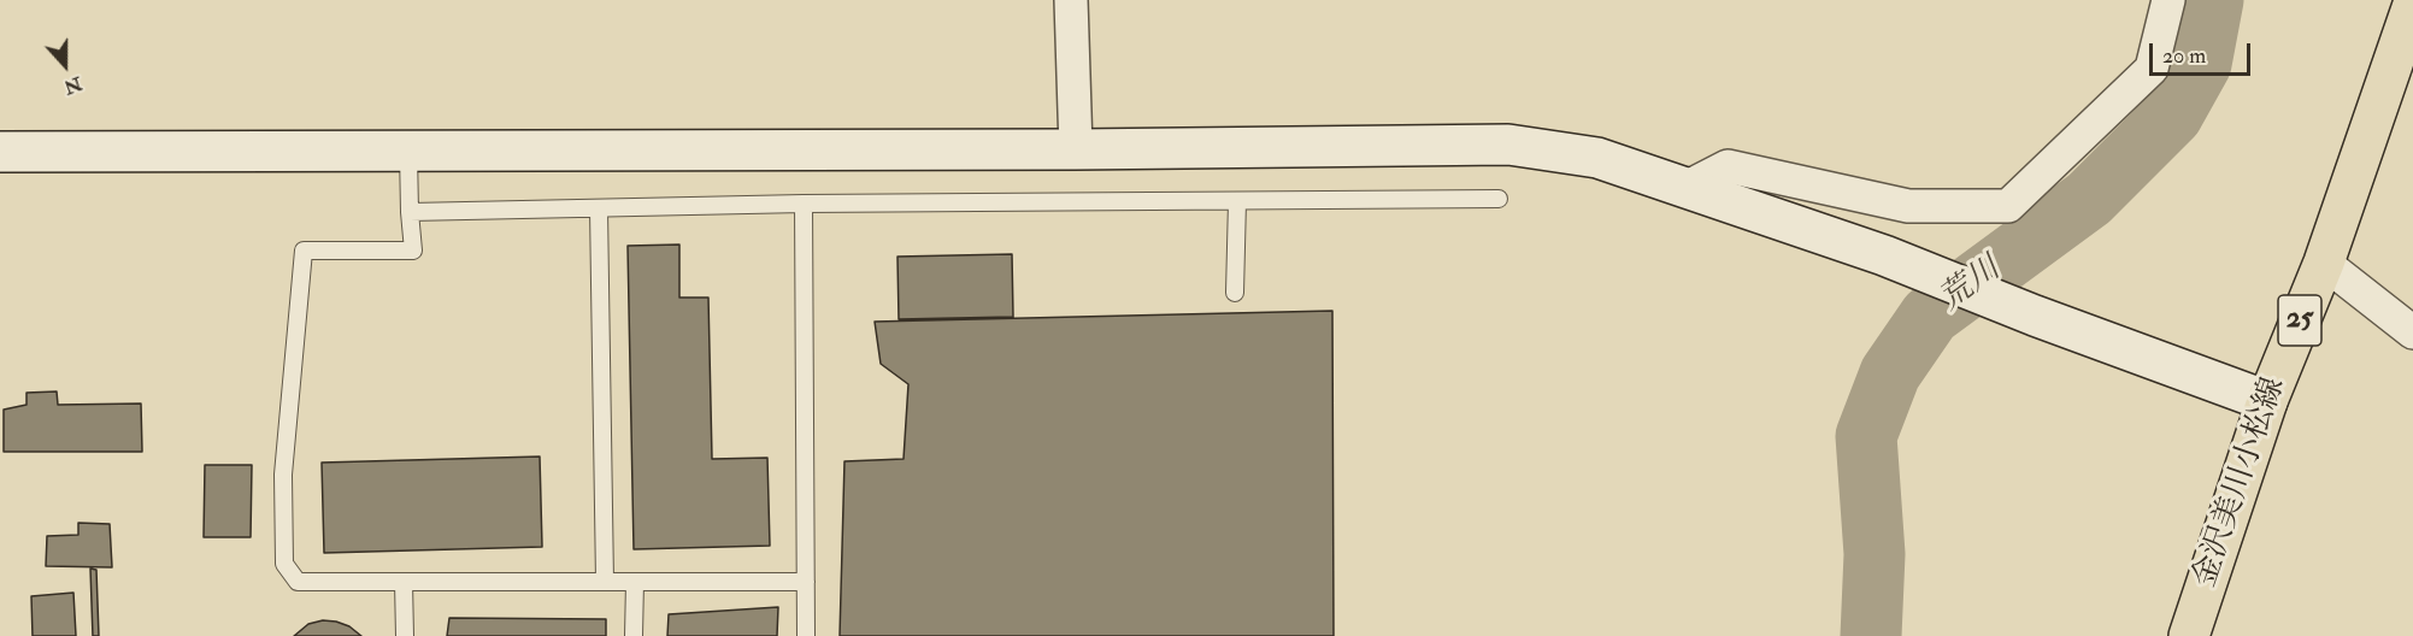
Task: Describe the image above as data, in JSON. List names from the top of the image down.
{
  "streets": {
    "main road": ["25", "金沢美川小松線"]
  },
  "water": ["荒川"],
  "scale_bar": "20 m",
  "north": "bottom"
}
